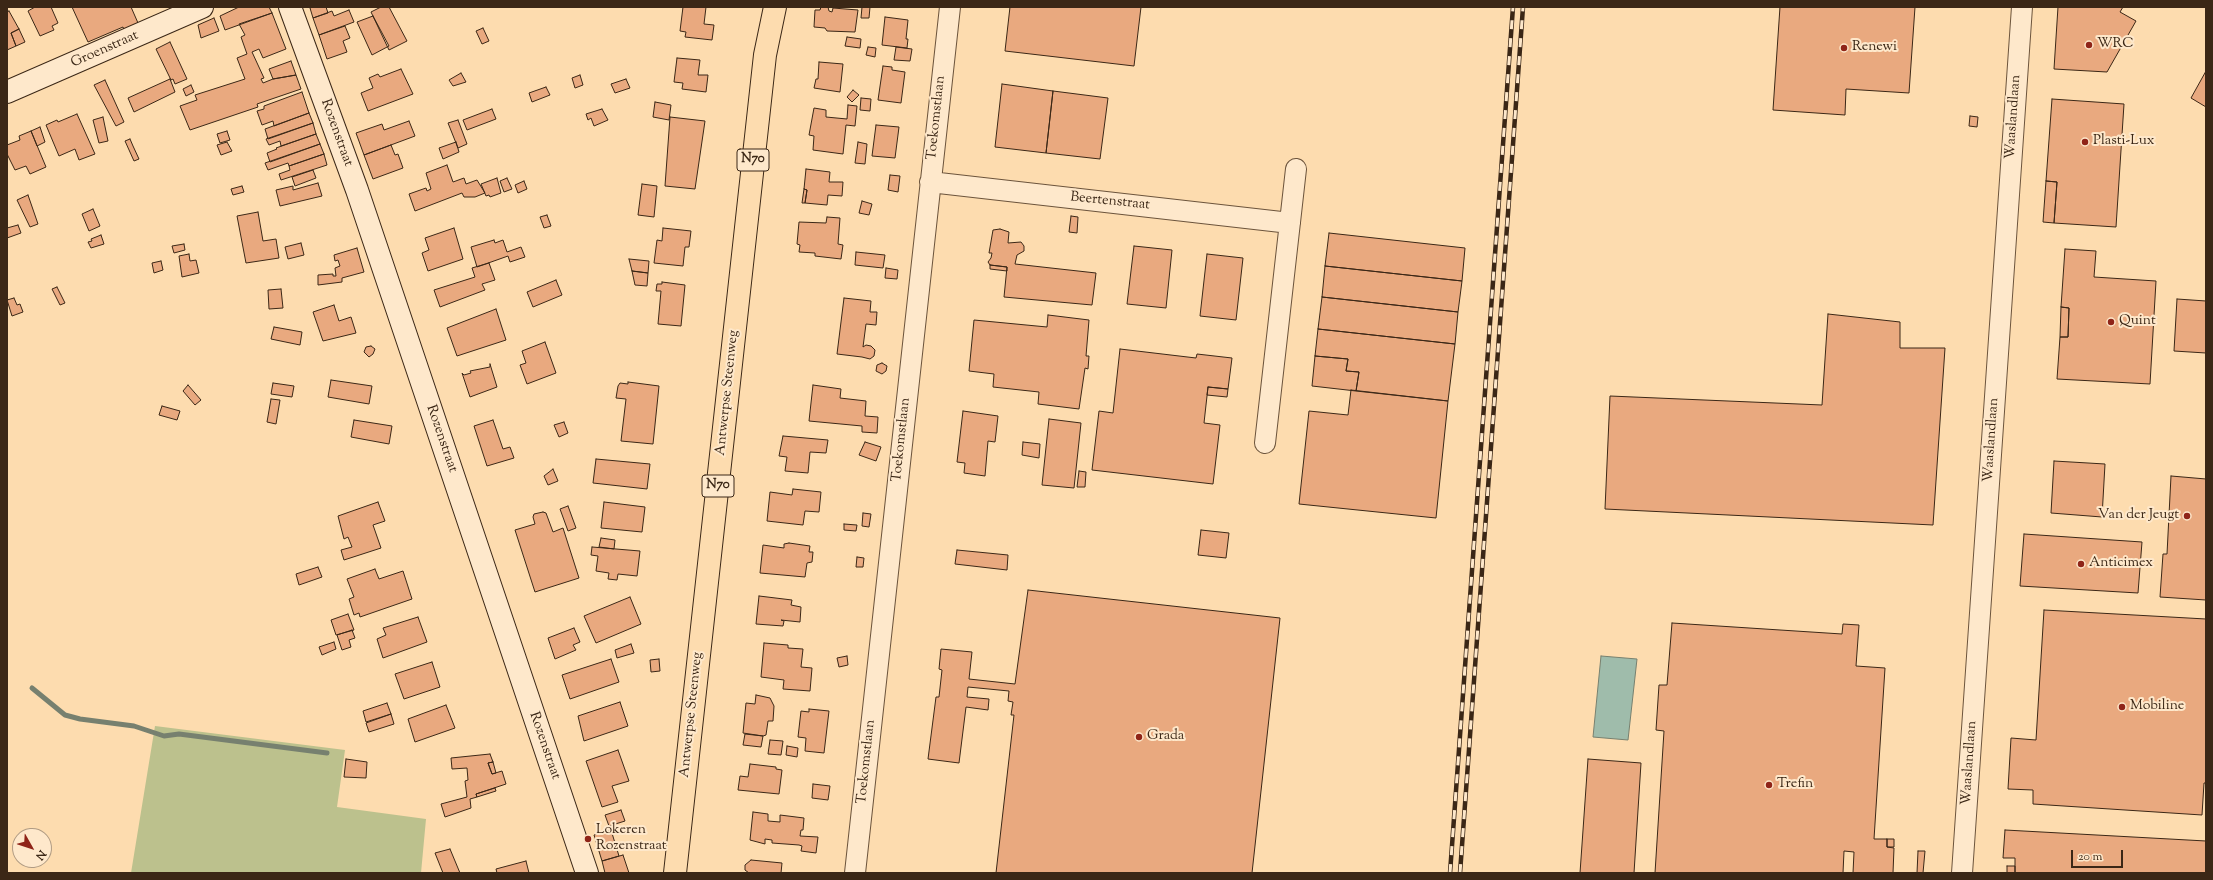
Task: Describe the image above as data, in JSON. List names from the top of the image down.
{
  "streets": {
    "main road": ["N70", "Antwerpse Steenweg"],
    "street": [
      "Groenstraat",
      "Waaslandlaan",
      "Toekomstlaan",
      "Rozenstraat",
      "Beertenstraat"
    ]
  },
  "crossings": [
    ["Toekomstlaan", "Beertenstraat"]
  ],
  "places": [
    "WRC",
    "Renewi",
    "Plasti-Lux",
    "Quint",
    "Van der Jeugt",
    "Anticimex",
    "Mobiline",
    "Grada",
    "Trefin",
    "Lokeren Rozenstraat"
  ],
  "scale_bar": "20 m",
  "north": "bottom right"
}
